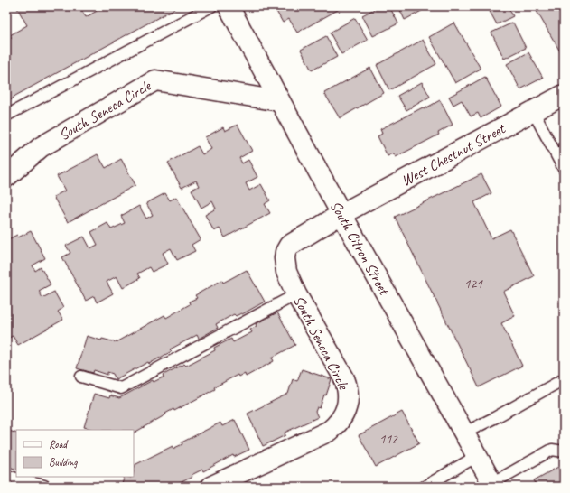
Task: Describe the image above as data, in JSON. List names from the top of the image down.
{
  "streets": {
    "street": ["South Seneca Circle", "West Chestnut Street", "South Citron Street"]
  },
  "crossings": [
    ["South Seneca Circle", "West Chestnut Street"],
    ["South Seneca Circle", "South Citron Street"],
    ["West Chestnut Street", "South Citron Street"]
  ],
  "house_numbers": ["121", "112"],
  "legend": ["Road", "Building"]
}
